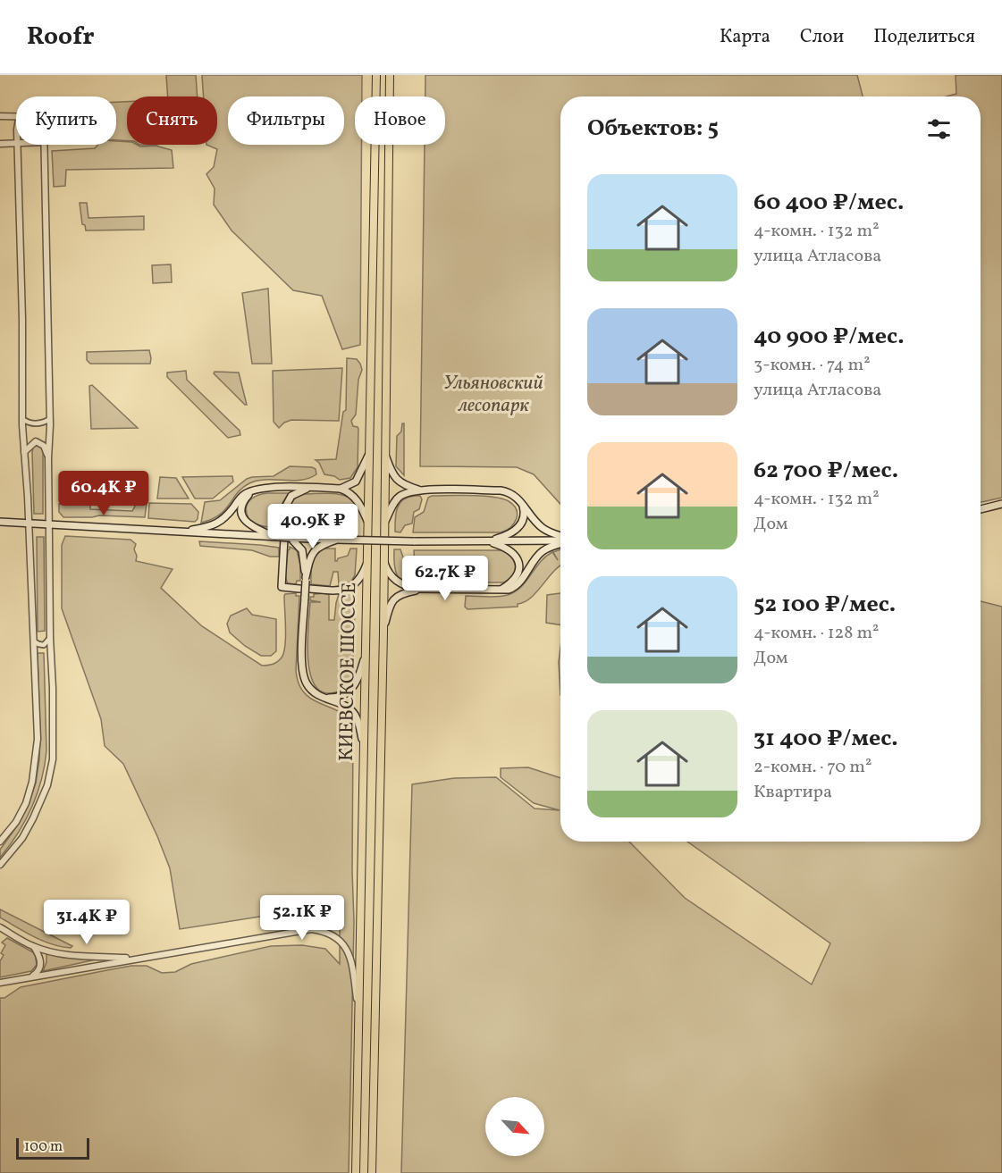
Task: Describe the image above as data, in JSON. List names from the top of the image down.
{
  "streets": {
    "highway": ["КИЕВСКОЕ ШОССЕ"]
  },
  "parks": ["Ульяновский лесопарк"],
  "scale_bar": "100 m",
  "north": "bottom right",
  "page": {
    "header": "Roofr",
    "nav": ["Карта", "Слои", "Поделиться"],
    "chip": [
      "Купить",
      "Снять",
      "Фильтры",
      "Новое"
    ],
    "heading": "Объектов: 5",
    "list": [
      {
        "name": "60 400 ₽/мес.",
        "note": "4-комн. · 132 m² · улица Атласова"
      },
      {
        "name": "40 900 ₽/мес.",
        "note": "3-комн. · 74 m² · улица Атласова"
      },
      {
        "name": "62 700 ₽/мес.",
        "note": "4-комн. · 132 m² · Дом"
      },
      {
        "name": "52 100 ₽/мес.",
        "note": "4-комн. · 128 m² · Дом"
      },
      {
        "name": "31 400 ₽/мес.",
        "note": "2-комн. · 70 m² · Квартира"
      }
    ],
    "price": [
      "60.4K ₽",
      "40.9K ₽",
      "62.7K ₽",
      "52.1K ₽",
      "31.4K ₽"
    ],
    "scale": "100 m"
  }
}
